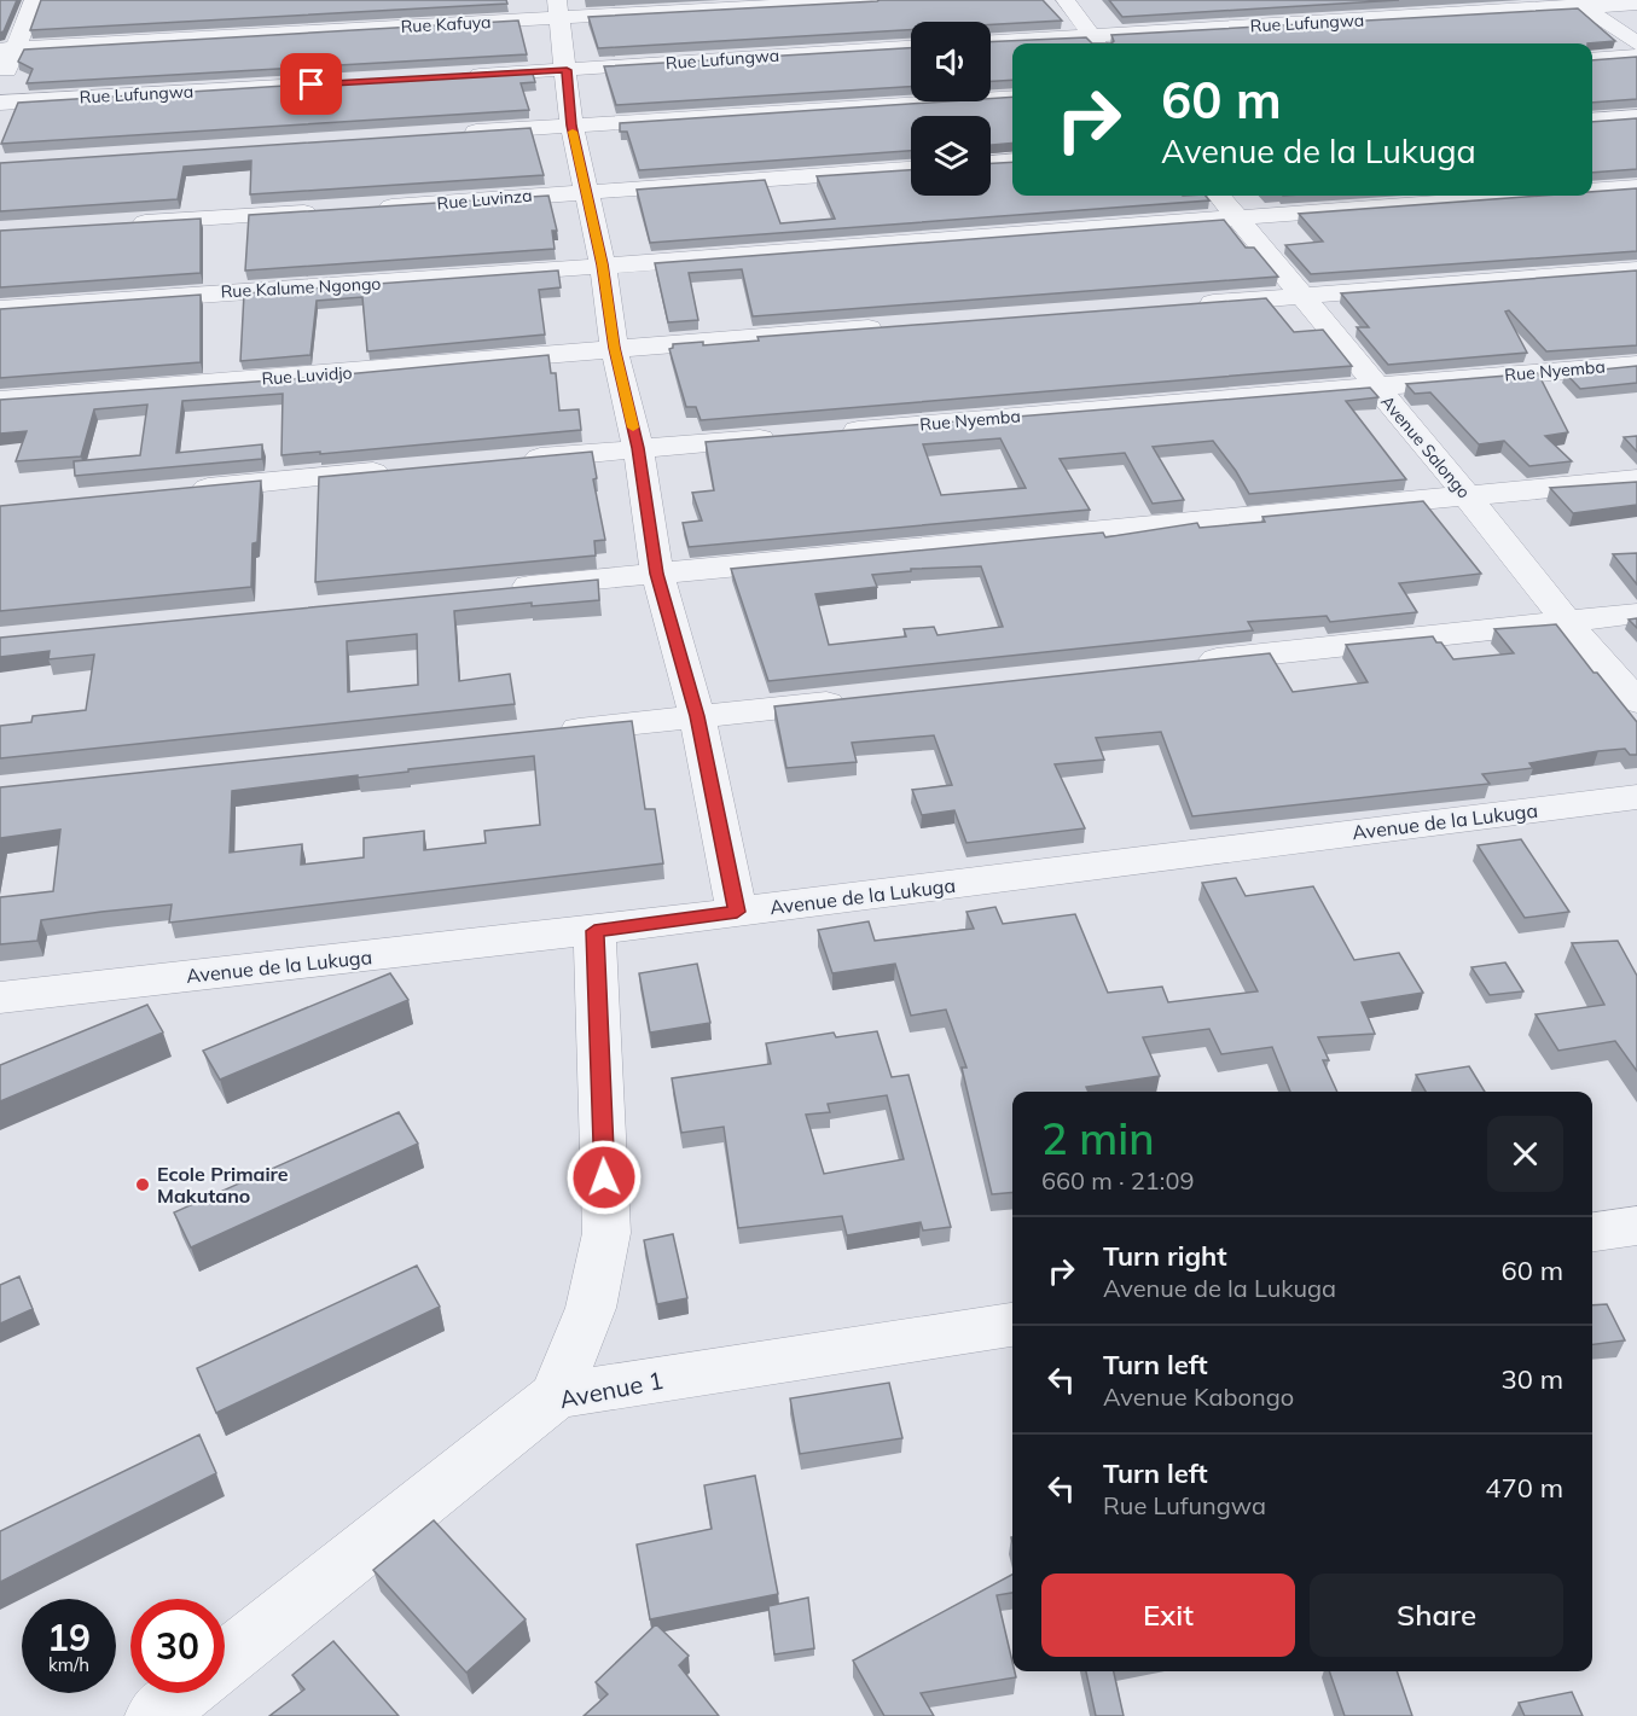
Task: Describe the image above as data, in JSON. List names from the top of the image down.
{
  "streets": {
    "street": [
      "Rue Lufungwa",
      "Rue Kafuya",
      "Rue Luvinza",
      "Rue Kalume Ngongo",
      "Rue Nyemba",
      "Rue Luvidjo",
      "Avenue Salongo",
      "Avenue de la Lukuga",
      "Avenue 1"
    ]
  },
  "crossings": [
    ["Rue Kalume Ngongo", "Avenue Salongo"],
    ["Rue Nyemba", "Avenue Salongo"]
  ],
  "places": ["Ecole Primaire Makutano"],
  "page": {
    "turn": ["60 m", "Avenue de la Lukuga"],
    "heading": ["2 min", "660 m · 21:09"],
    "list": [
      {
        "name": "Turn right",
        "note": "Avenue de la Lukuga",
        "value": "60 m"
      },
      {
        "name": "Turn left",
        "note": "Avenue Kabongo",
        "value": "30 m"
      },
      {
        "name": "Turn left",
        "note": "Rue Lufungwa",
        "value": "470 m"
      }
    ],
    "buttons": ["Exit", "Share"],
    "speed": "19 km/h",
    "limit": "30"
  }
}
